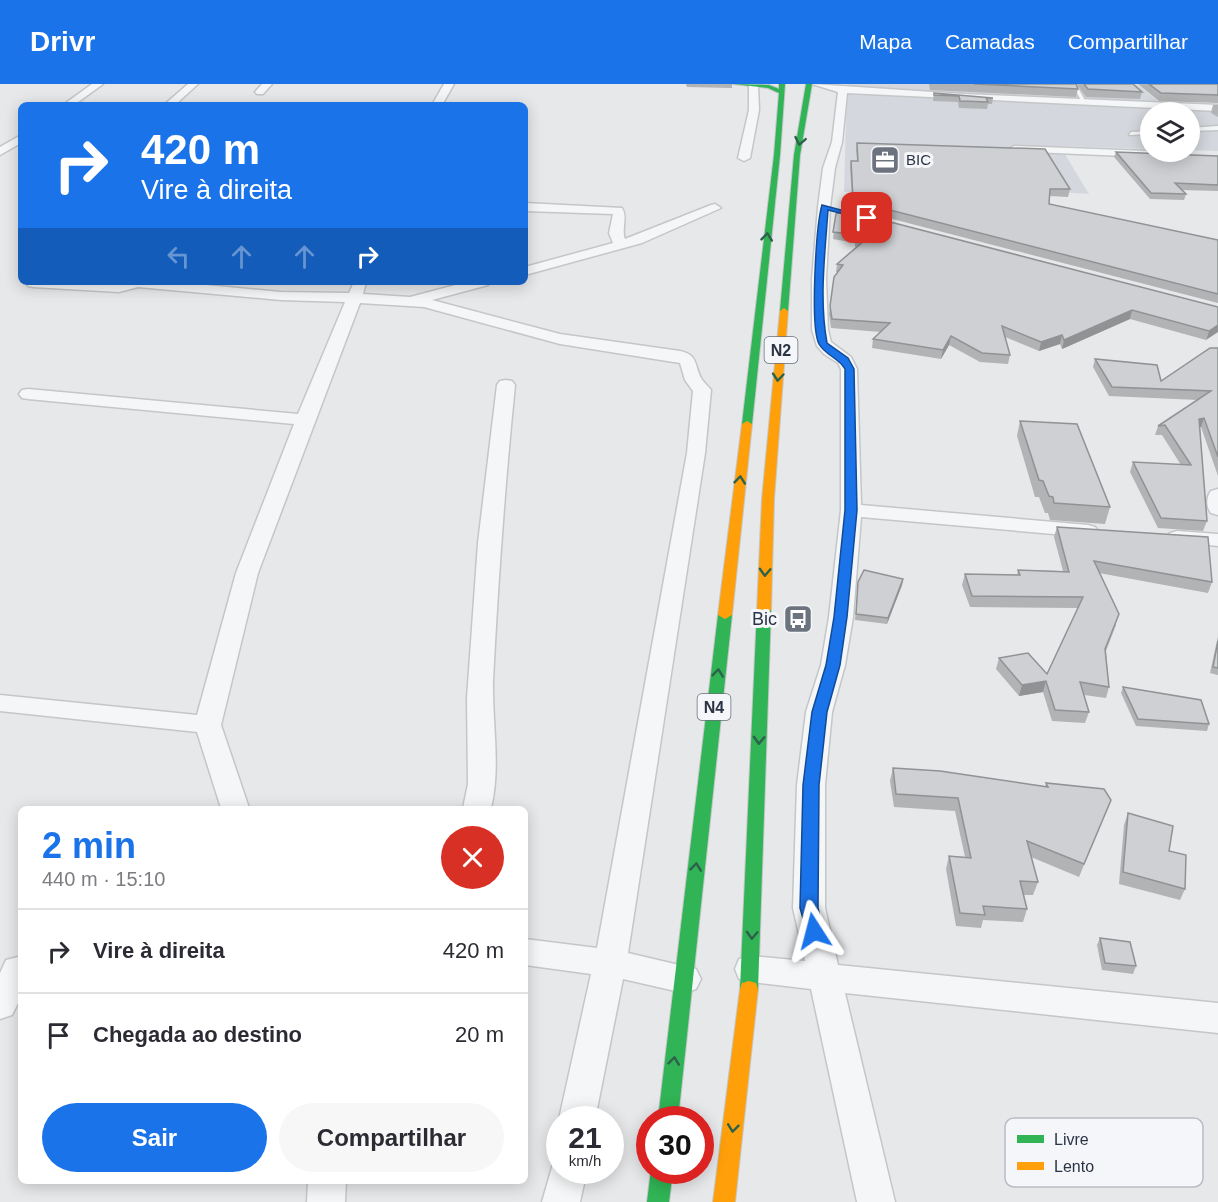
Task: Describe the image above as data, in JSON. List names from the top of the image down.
{
  "streets": {
    "main road": ["N2", "N4"]
  },
  "places": {
    "office": ["BIC"],
    "bus stop": ["Bic"]
  },
  "legend": ["Livre", "Lento"],
  "page": {
    "header": "Drivr",
    "nav": ["Mapa", "Camadas", "Compartilhar"],
    "turn": ["420 m", "Vire à direita"],
    "heading": ["2 min", "440 m · 15:10"],
    "list": [
      {
        "name": "Vire à direita",
        "value": "420 m"
      },
      {
        "name": "Chegada ao destino",
        "value": "20 m"
      }
    ],
    "buttons": ["Sair", "Compartilhar"],
    "speed": "21 km/h",
    "limit": "30"
  }
}
